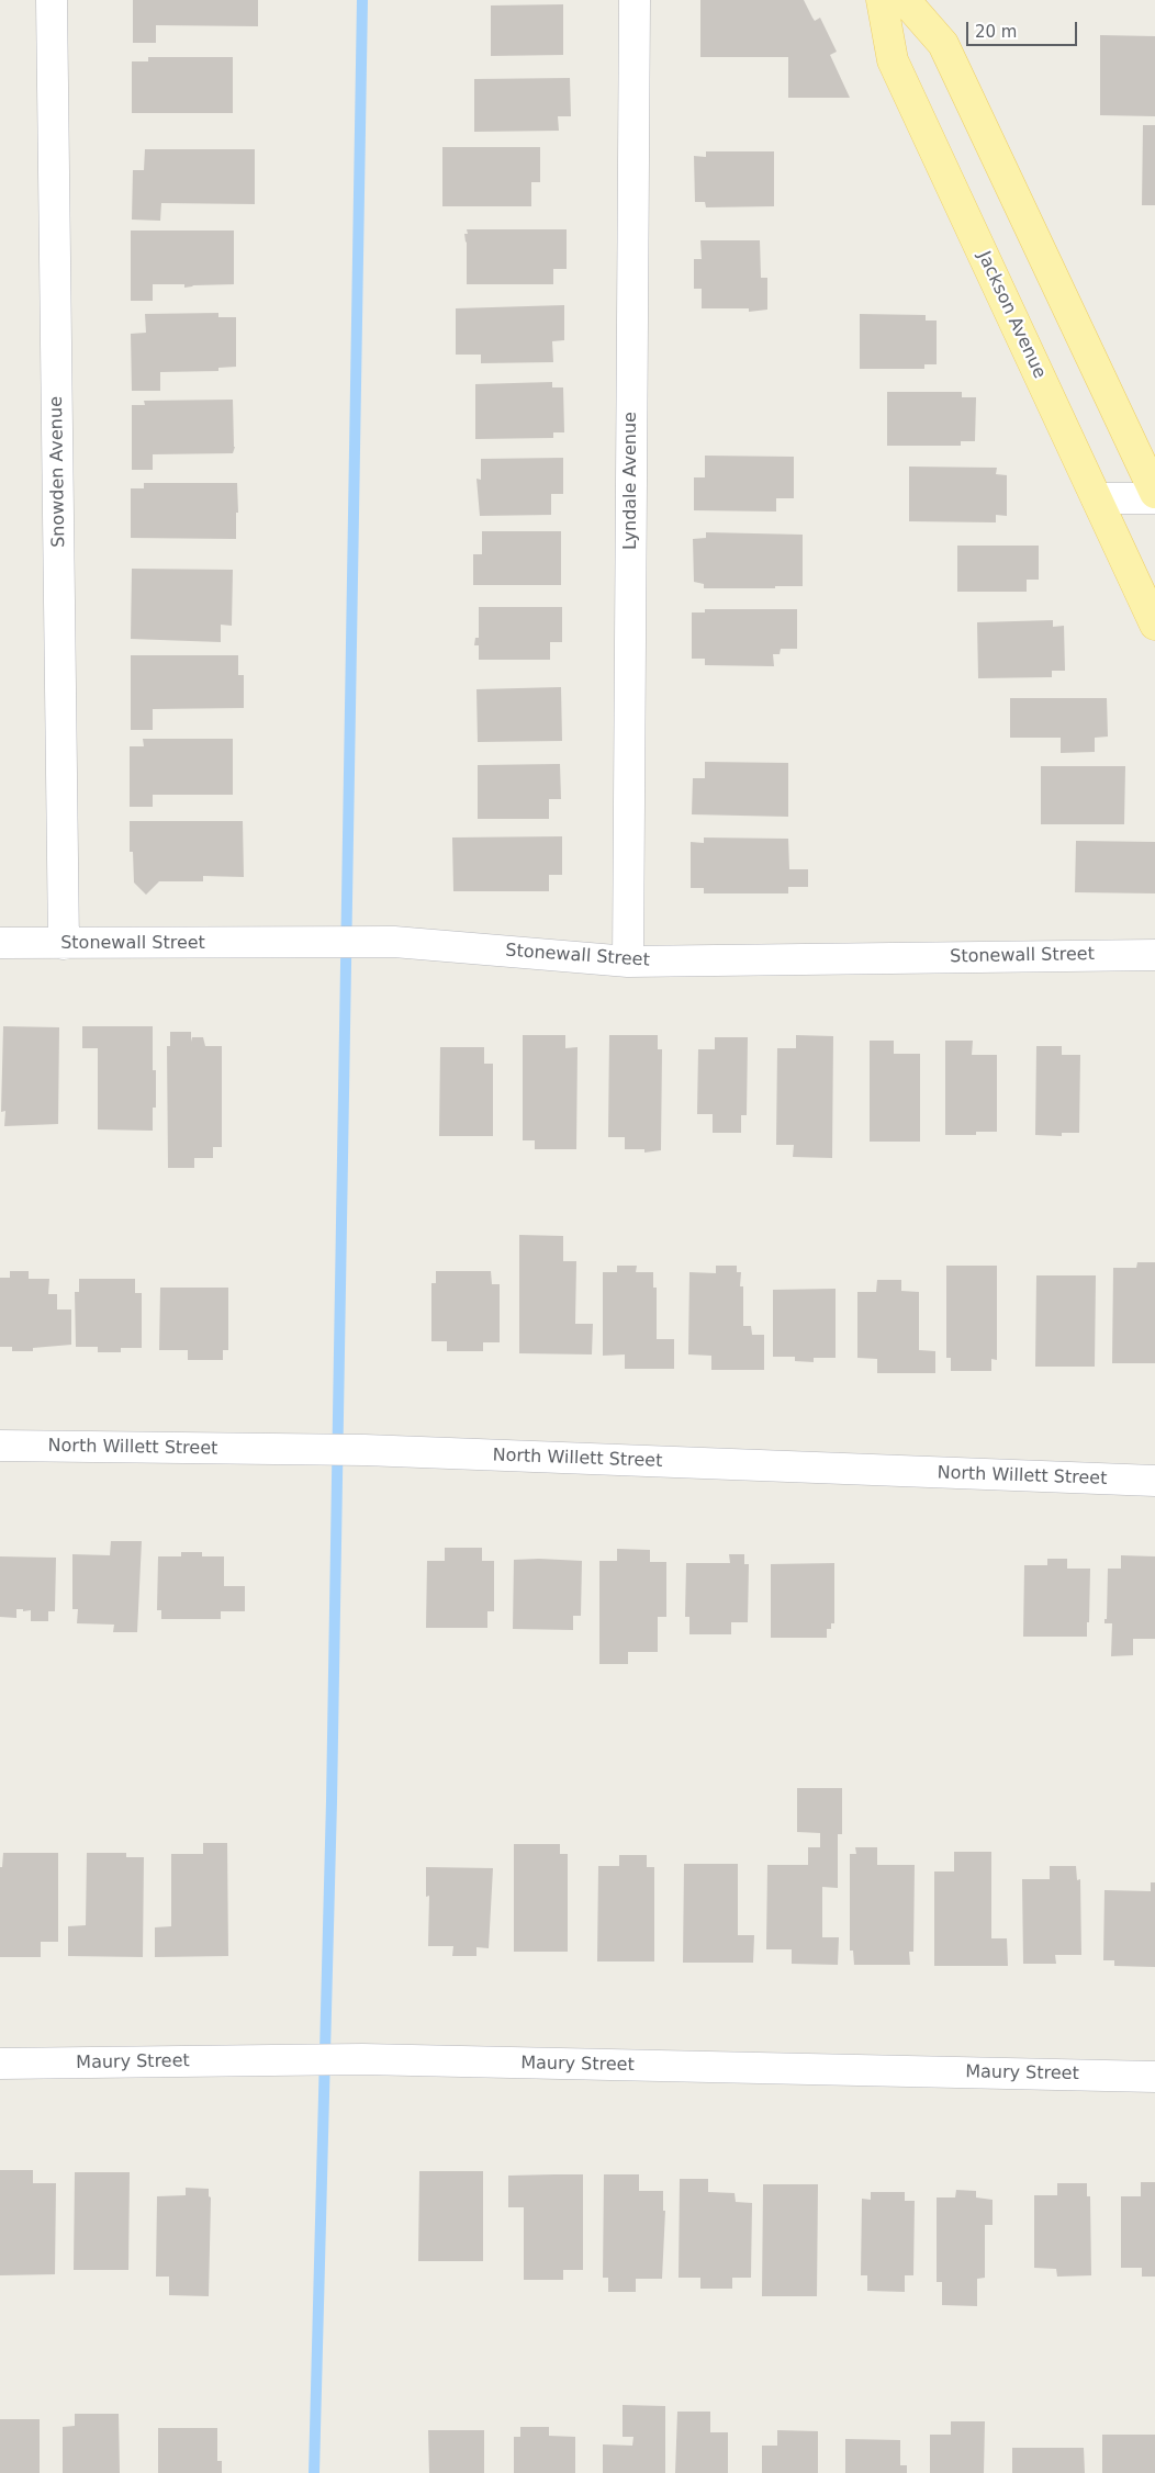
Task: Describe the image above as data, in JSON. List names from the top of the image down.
{
  "streets": {
    "main road": ["Jackson Avenue"],
    "street": [
      "Snowden Avenue",
      "Lyndale Avenue",
      "Stonewall Street",
      "North Willett Street",
      "Maury Street"
    ]
  },
  "crossings": [
    ["Snowden Avenue", "Stonewall Street"],
    ["Lyndale Avenue", "Stonewall Street"]
  ],
  "scale_bar": "20 m"
}
